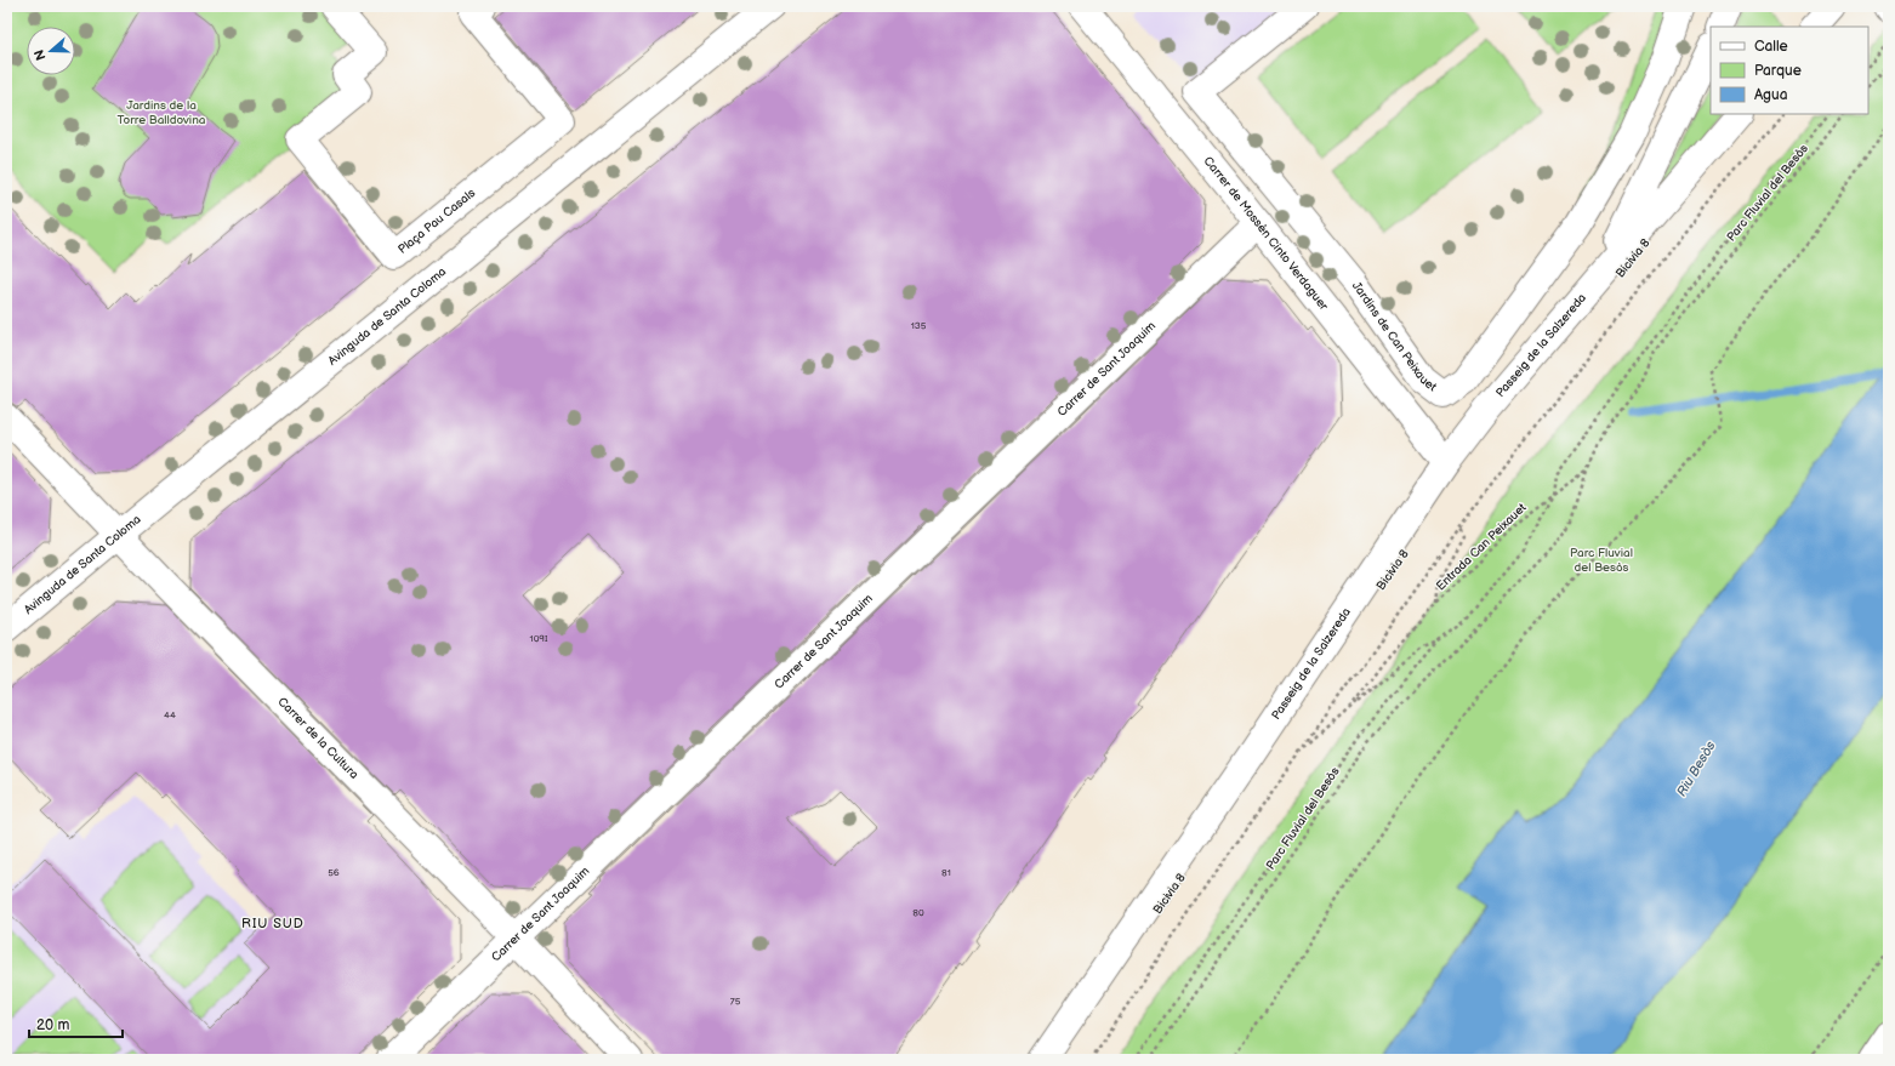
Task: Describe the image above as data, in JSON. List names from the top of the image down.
{
  "streets": {
    "main road": [
      "Plaça Pau Casals",
      "Carrer de Mossèn Cinto Verdaguer",
      "Avinguda de Santa Coloma",
      "Jardins de Can Peixauet",
      "Passeig de la Salzereda",
      "Carrer de Sant Joaquim",
      "Carrer de la Cultura"
    ],
    "path": ["Parc Fluvial del Besòs", "Entrada Can Peixauet"]
  },
  "crossings": [
    ["Parc Fluvial del Besòs", "Entrada Can Peixauet"],
    ["Carrer de Mossèn Cinto Verdaguer", "Passeig de la Salzereda"],
    ["Carrer de Mossèn Cinto Verdaguer", "Carrer de Sant Joaquim"],
    ["Avinguda de Santa Coloma", "Carrer de la Cultura"],
    ["Carrer de Sant Joaquim", "Carrer de la Cultura"]
  ],
  "districts": ["RIU SUD"],
  "water": ["Riu Besòs"],
  "parks": ["Jardins de la Torre Balldovina", "Parc Fluvial del Besòs"],
  "house_numbers": [
    "135",
    "109I",
    "44",
    "56",
    "81",
    "80",
    "75"
  ],
  "legend": ["Calle", "Parque", "Agua"],
  "scale_bar": "20 m",
  "north": "left"
}
